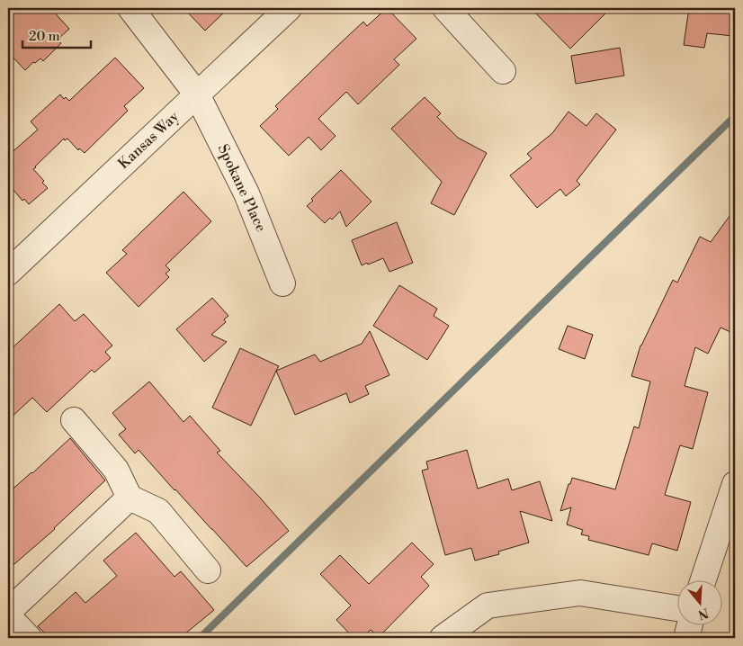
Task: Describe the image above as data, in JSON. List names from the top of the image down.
{
  "streets": {
    "street": ["Kansas Way", "Spokane Place"]
  },
  "crossings": [
    ["Kansas Way", "Spokane Place"]
  ],
  "scale_bar": "20 m",
  "north": "bottom"
}
